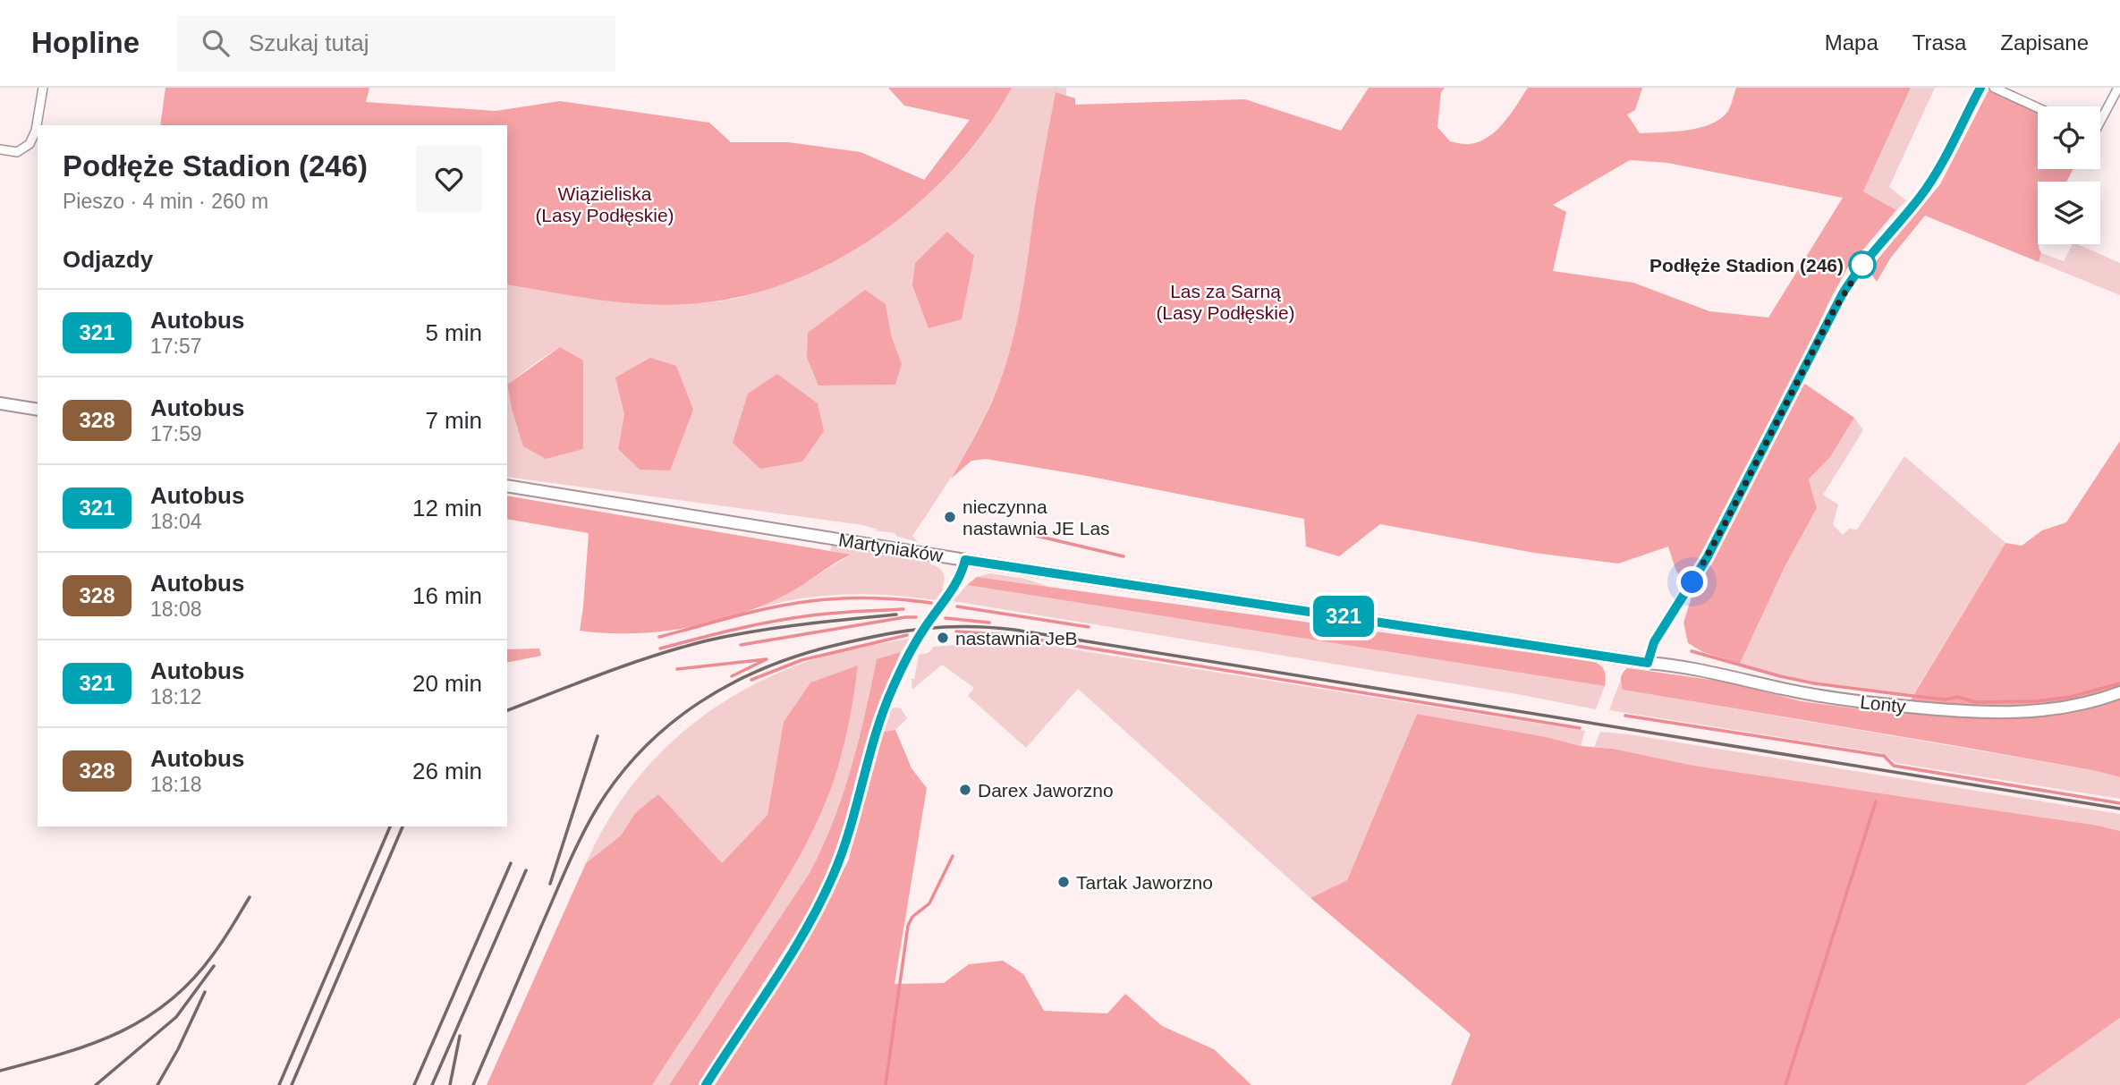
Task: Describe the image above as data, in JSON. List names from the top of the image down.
{
  "streets": {
    "main road": ["Martyniaków", "Lonty"]
  },
  "crossings": [
    ["Martyniaków", "Lonty"]
  ],
  "parks": ["Wiązieliska (Lasy Podłęskie)", "Las za Sarną (Lasy Podłęskie)"],
  "places": [
    "Podłęże Stadion (246)",
    "nieczynna nastawnia JE Las",
    "nastawnia JeB",
    "Darex Jaworzno",
    "Tartak Jaworzno"
  ],
  "lines": ["bus line 321"],
  "page": {
    "header": "Hopline",
    "search": "Szukaj tutaj",
    "nav": ["Mapa", "Trasa", "Zapisane"],
    "on_map": "321",
    "heading": [
      ["Podłęże Stadion (246)", "Pieszo · 4 min · 260 m"],
      "Odjazdy"
    ],
    "list": [
      {
        "mark": "321",
        "name": "Autobus",
        "note": "17:57",
        "value": "5 min"
      },
      {
        "mark": "328",
        "name": "Autobus",
        "note": "17:59",
        "value": "7 min"
      },
      {
        "mark": "321",
        "name": "Autobus",
        "note": "18:04",
        "value": "12 min"
      },
      {
        "mark": "328",
        "name": "Autobus",
        "note": "18:08",
        "value": "16 min"
      },
      {
        "mark": "321",
        "name": "Autobus",
        "note": "18:12",
        "value": "20 min"
      },
      {
        "mark": "328",
        "name": "Autobus",
        "note": "18:18",
        "value": "26 min"
      }
    ]
  }
}
